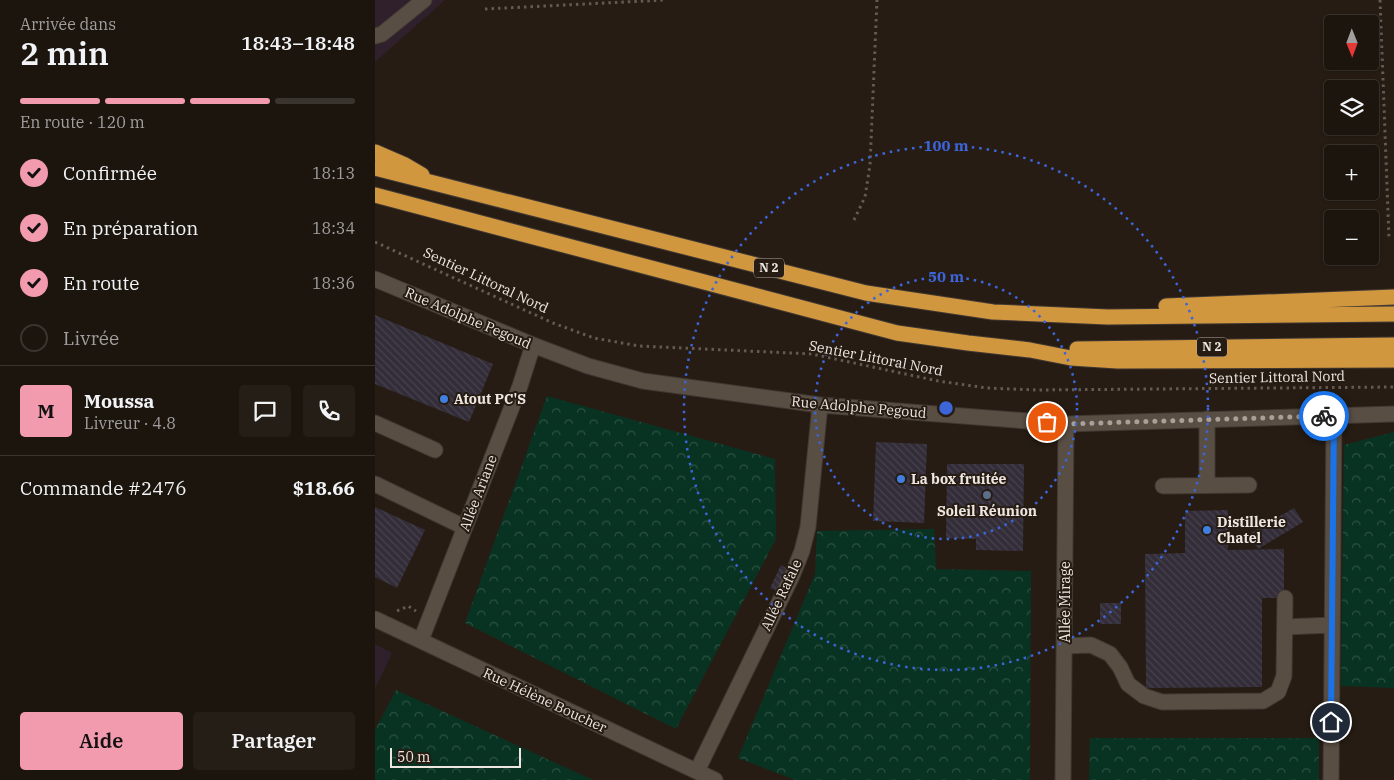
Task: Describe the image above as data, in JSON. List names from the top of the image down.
{
  "streets": {
    "highway": ["N 2"],
    "street": [
      "Rue Adolphe Pegoud",
      "Allée Ariane",
      "Allée Rafale",
      "Allée Mirage",
      "Rue Hélène Boucher"
    ],
    "path": ["Sentier Littoral Nord"]
  },
  "crossings": [
    ["Rue Adolphe Pegoud", "Allée Ariane"],
    ["Rue Adolphe Pegoud", "Allée Rafale"],
    ["Rue Adolphe Pegoud", "Allée Mirage"],
    ["Allée Ariane", "Rue Hélène Boucher"],
    ["Allée Rafale", "Rue Hélène Boucher"]
  ],
  "places": [
    "Atout PC'S",
    "La box fruitée",
    "Soleil Réunion",
    "Distillerie Chatel"
  ],
  "scale_bar": "50 m",
  "north": "bottom",
  "page": {
    "heading": ["2 min", "Arrivée dans", "18:43–18:48"],
    "panel": [
      "Moussa",
      "Livreur · 4.8",
      "Commande #2476",
      "$18.66"
    ],
    "map_buttons": ["+", "−"],
    "bar": "En route · 120 m",
    "list": [
      ["Confirmée", "18:13"],
      ["En préparation", "18:34"],
      ["En route", "18:36"],
      "Livrée"
    ],
    "round": "M",
    "buttons": ["Aide", "Partager"],
    "scale": "50 m"
  },
  "rings": ["100 m", "50 m"]
}
